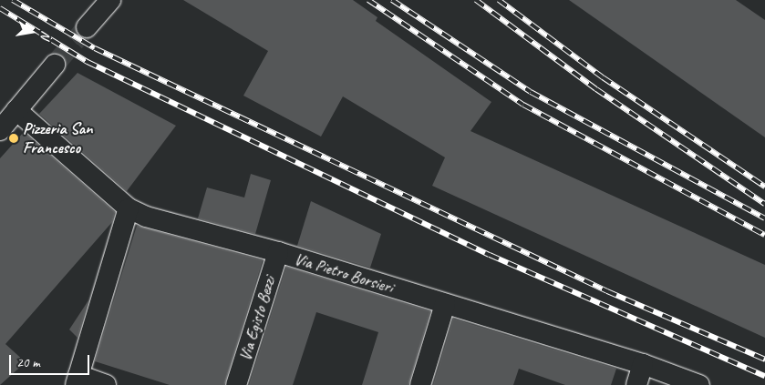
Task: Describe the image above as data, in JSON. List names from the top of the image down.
{
  "streets": {
    "street": ["Via Pietro Borsieri", "Via Egisto Bezzi"]
  },
  "crossings": [
    ["Via Pietro Borsieri", "Via Egisto Bezzi"]
  ],
  "places": ["Pizzeria San Francesco"],
  "scale_bar": "20 m",
  "north": "right"
}
